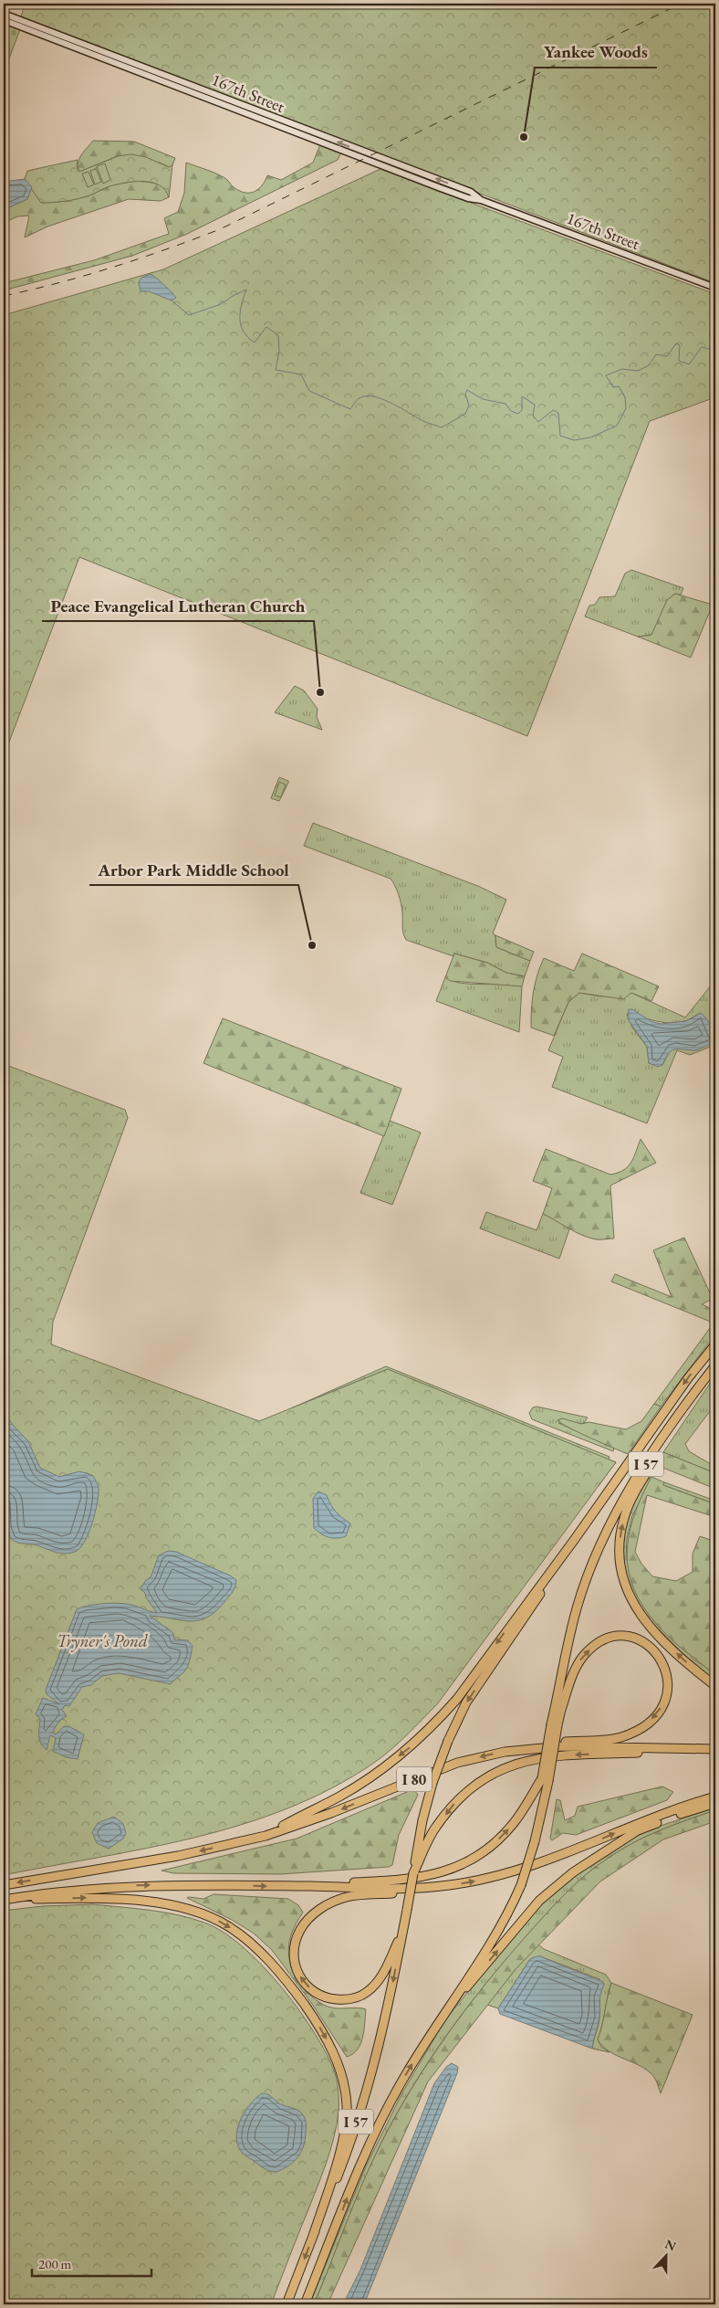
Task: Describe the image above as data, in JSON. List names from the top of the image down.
{
  "streets": {
    "highway": ["I 57", "I 80"],
    "main road": ["167th Street"]
  },
  "water": ["Tryner's Pond"],
  "places": ["Yankee Woods", "Peace Evangelical Lutheran Church", "Arbor Park Middle School"],
  "scale_bar": "200 m",
  "north": "top"
}
